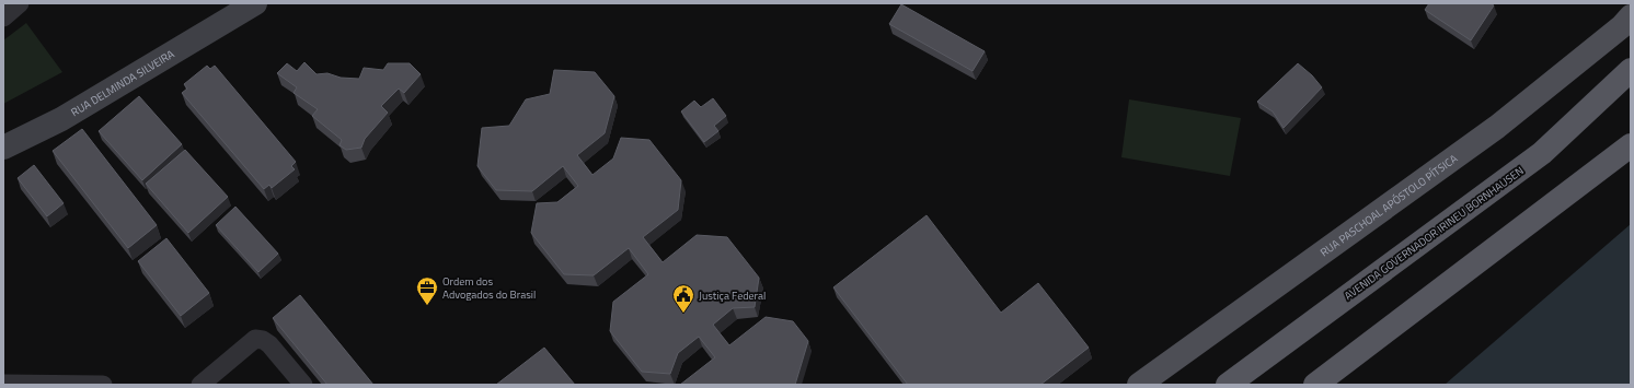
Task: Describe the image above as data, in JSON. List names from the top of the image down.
{
  "streets": {
    "highway": ["AVENIDA GOVERNADOR IRINEU BORNHAUSEN"],
    "main road": ["RUA DELMINDA SILVEIRA", "RUA PASCHOAL APÓSTOLO PÍTSICA"]
  },
  "places": {
    "office": ["Ordem dos Advogados do Brasil"],
    "public building": ["Justiça Federal"]
  }
}
